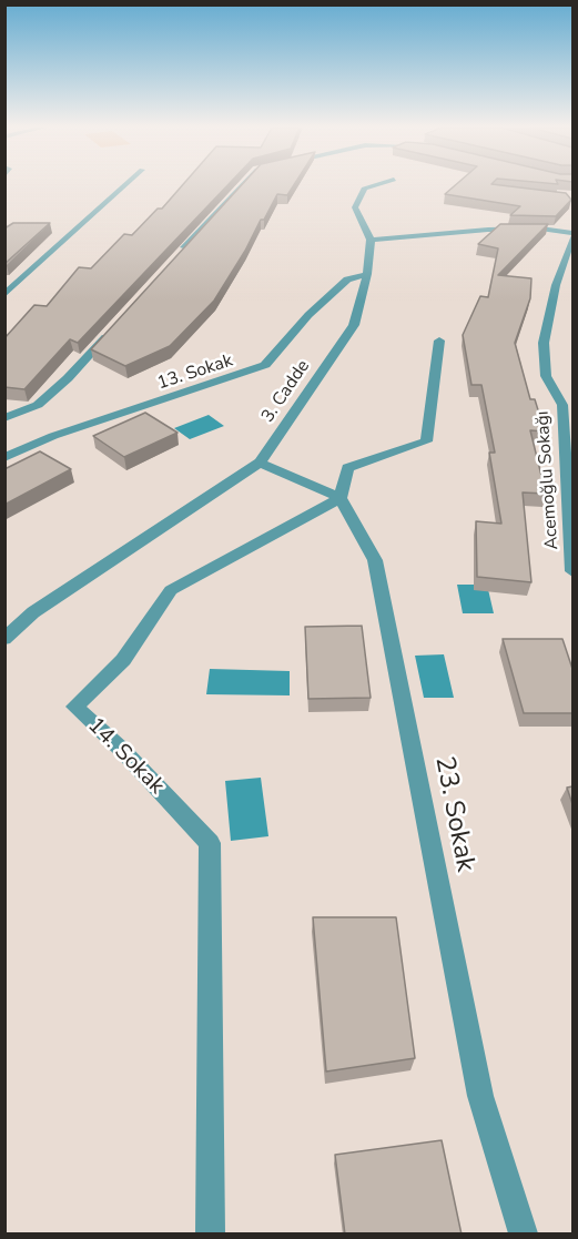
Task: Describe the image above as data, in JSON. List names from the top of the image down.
{
  "streets": {
    "street": [
      "13. Sokak",
      "3. Cadde",
      "Acemoğlu Sokağı",
      "14. Sokak",
      "23. Sokak"
    ]
  },
  "crossings": [
    ["13. Sokak", "3. Cadde"],
    ["14. Sokak", "23. Sokak"]
  ]
}
